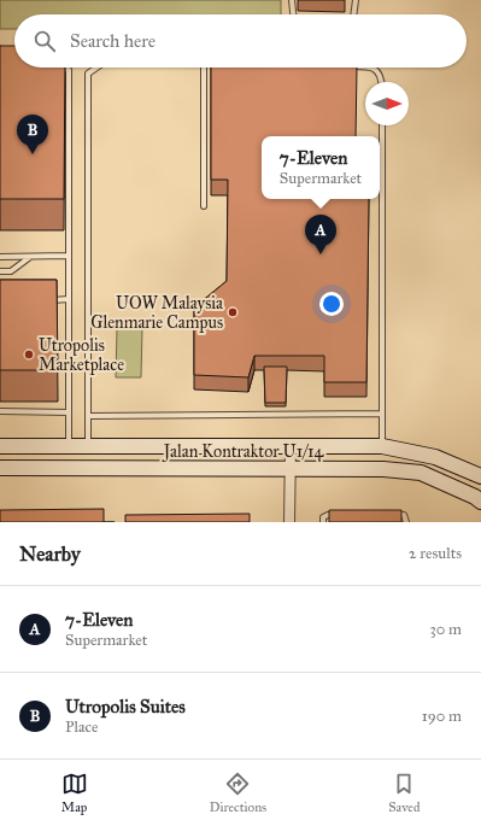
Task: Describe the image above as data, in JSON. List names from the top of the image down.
{
  "streets": {
    "street": ["Jalan Kontraktor U1/14"]
  },
  "places": ["UOW Malaysia Glenmarie Campus", "Utropolis Marketplace"],
  "north": "right",
  "page": {
    "search": "Search here",
    "pins": ["B", "A"],
    "popup": ["7-Eleven", "Supermarket"],
    "heading": ["Nearby", "2 results"],
    "list": [
      {
        "mark": "A",
        "name": "7-Eleven",
        "note": "Supermarket",
        "value": "30 m"
      },
      {
        "mark": "B",
        "name": "Utropolis Suites",
        "note": "Place",
        "value": "190 m"
      }
    ],
    "nav": ["Map", "Directions", "Saved"]
  }
}
